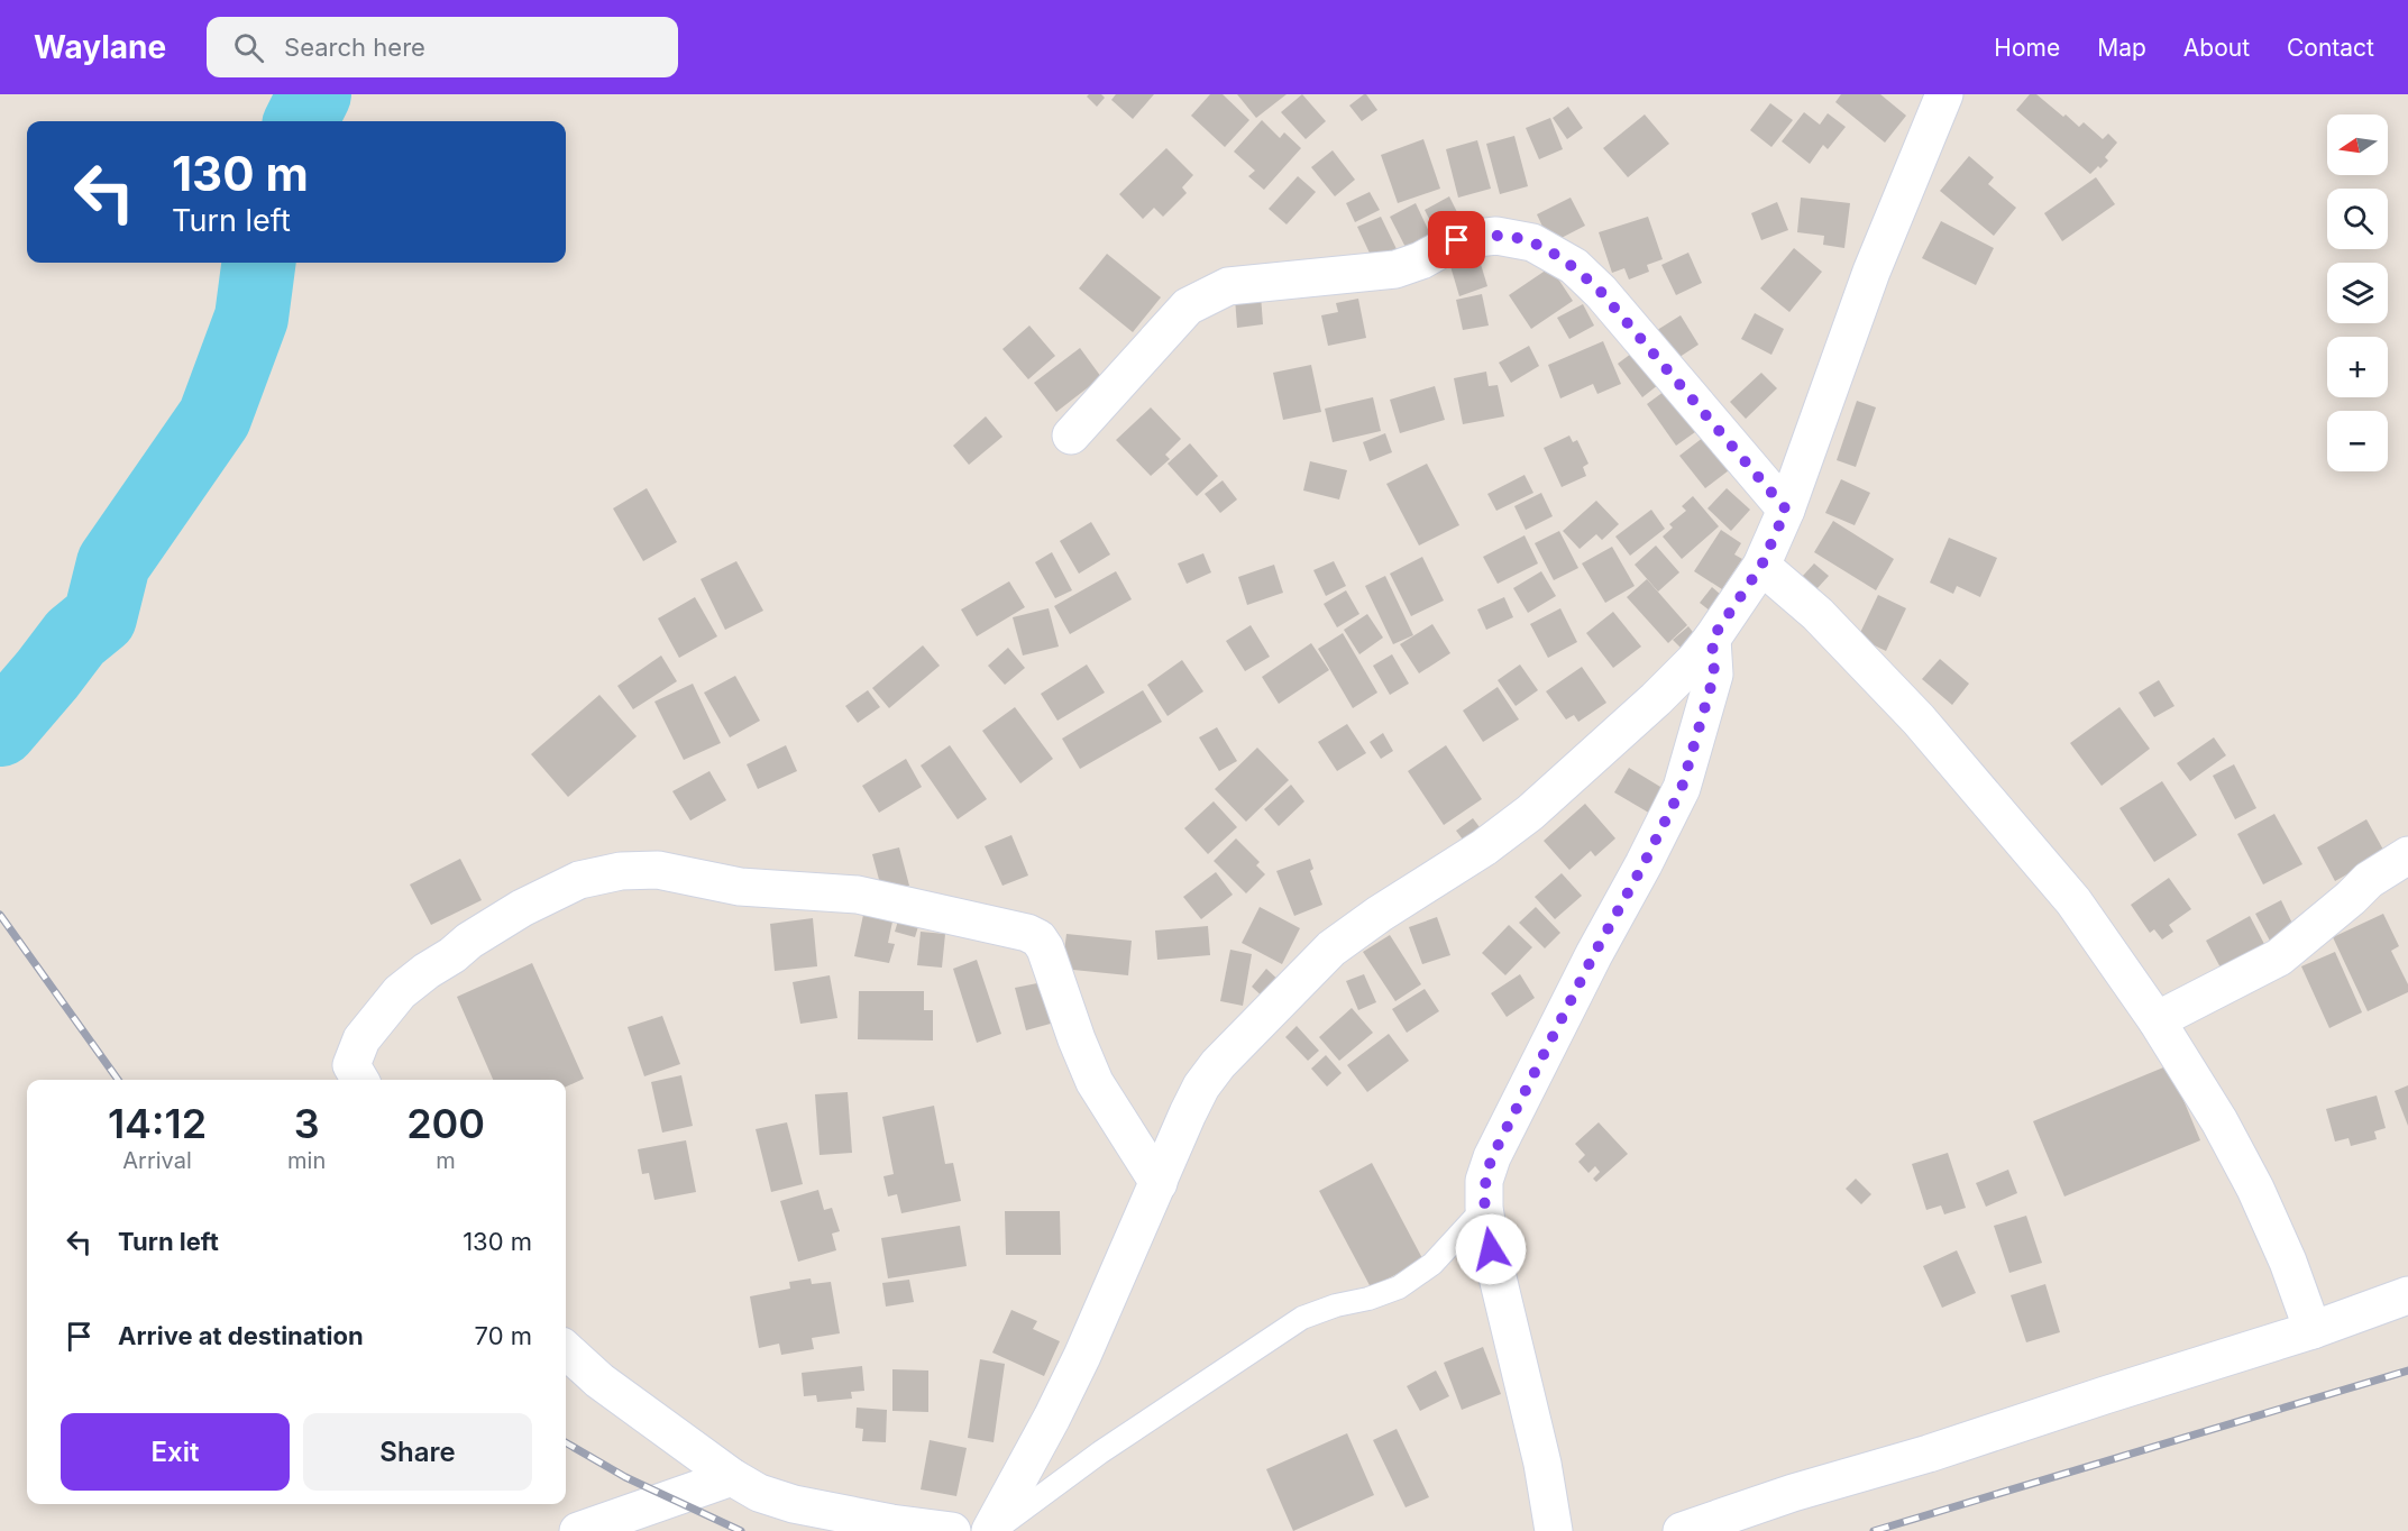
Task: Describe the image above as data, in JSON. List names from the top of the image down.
{
  "north": "left",
  "page": {
    "header": "Waylane",
    "search": "Search here",
    "nav": [
      "Home",
      "Map",
      "About",
      "Contact"
    ],
    "map_buttons": ["+", "−"],
    "turn": ["130 m", "Turn left"],
    "eta": [
      "14:12",
      "Arrival",
      "3",
      "min",
      "200",
      "m"
    ],
    "list": [
      {
        "name": "Turn left",
        "value": "130 m"
      },
      {
        "name": "Arrive at destination",
        "value": "70 m"
      }
    ],
    "buttons": ["Exit", "Share"]
  }
}
